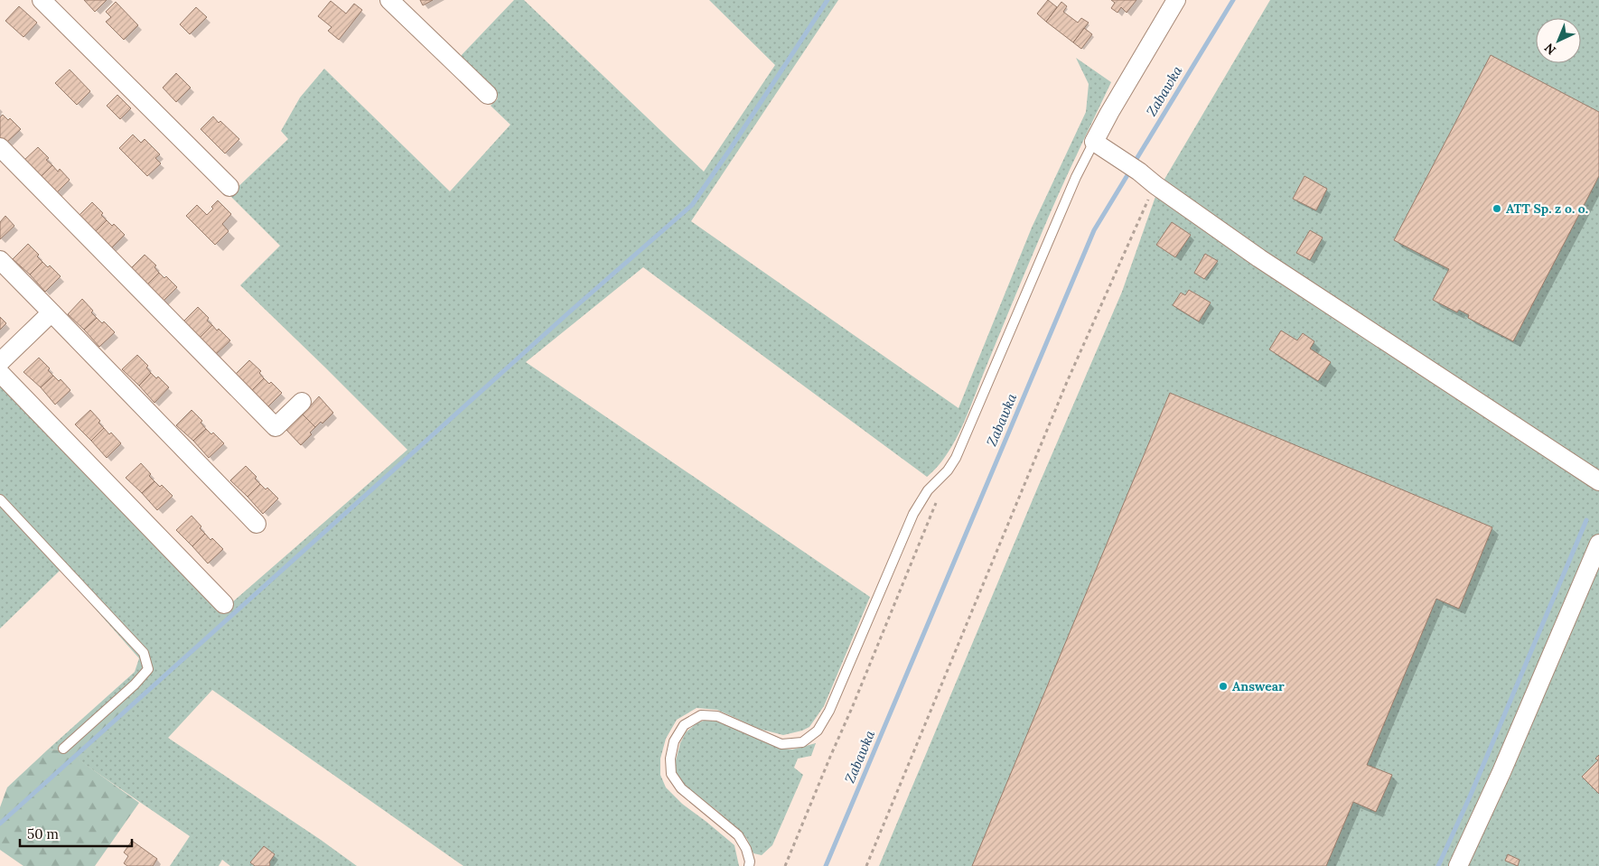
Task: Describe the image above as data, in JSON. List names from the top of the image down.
{
  "water": ["Zabawka"],
  "places": ["ATT Sp. z o. o.", "Answear"],
  "scale_bar": "50 m",
  "north": "bottom left"
}
